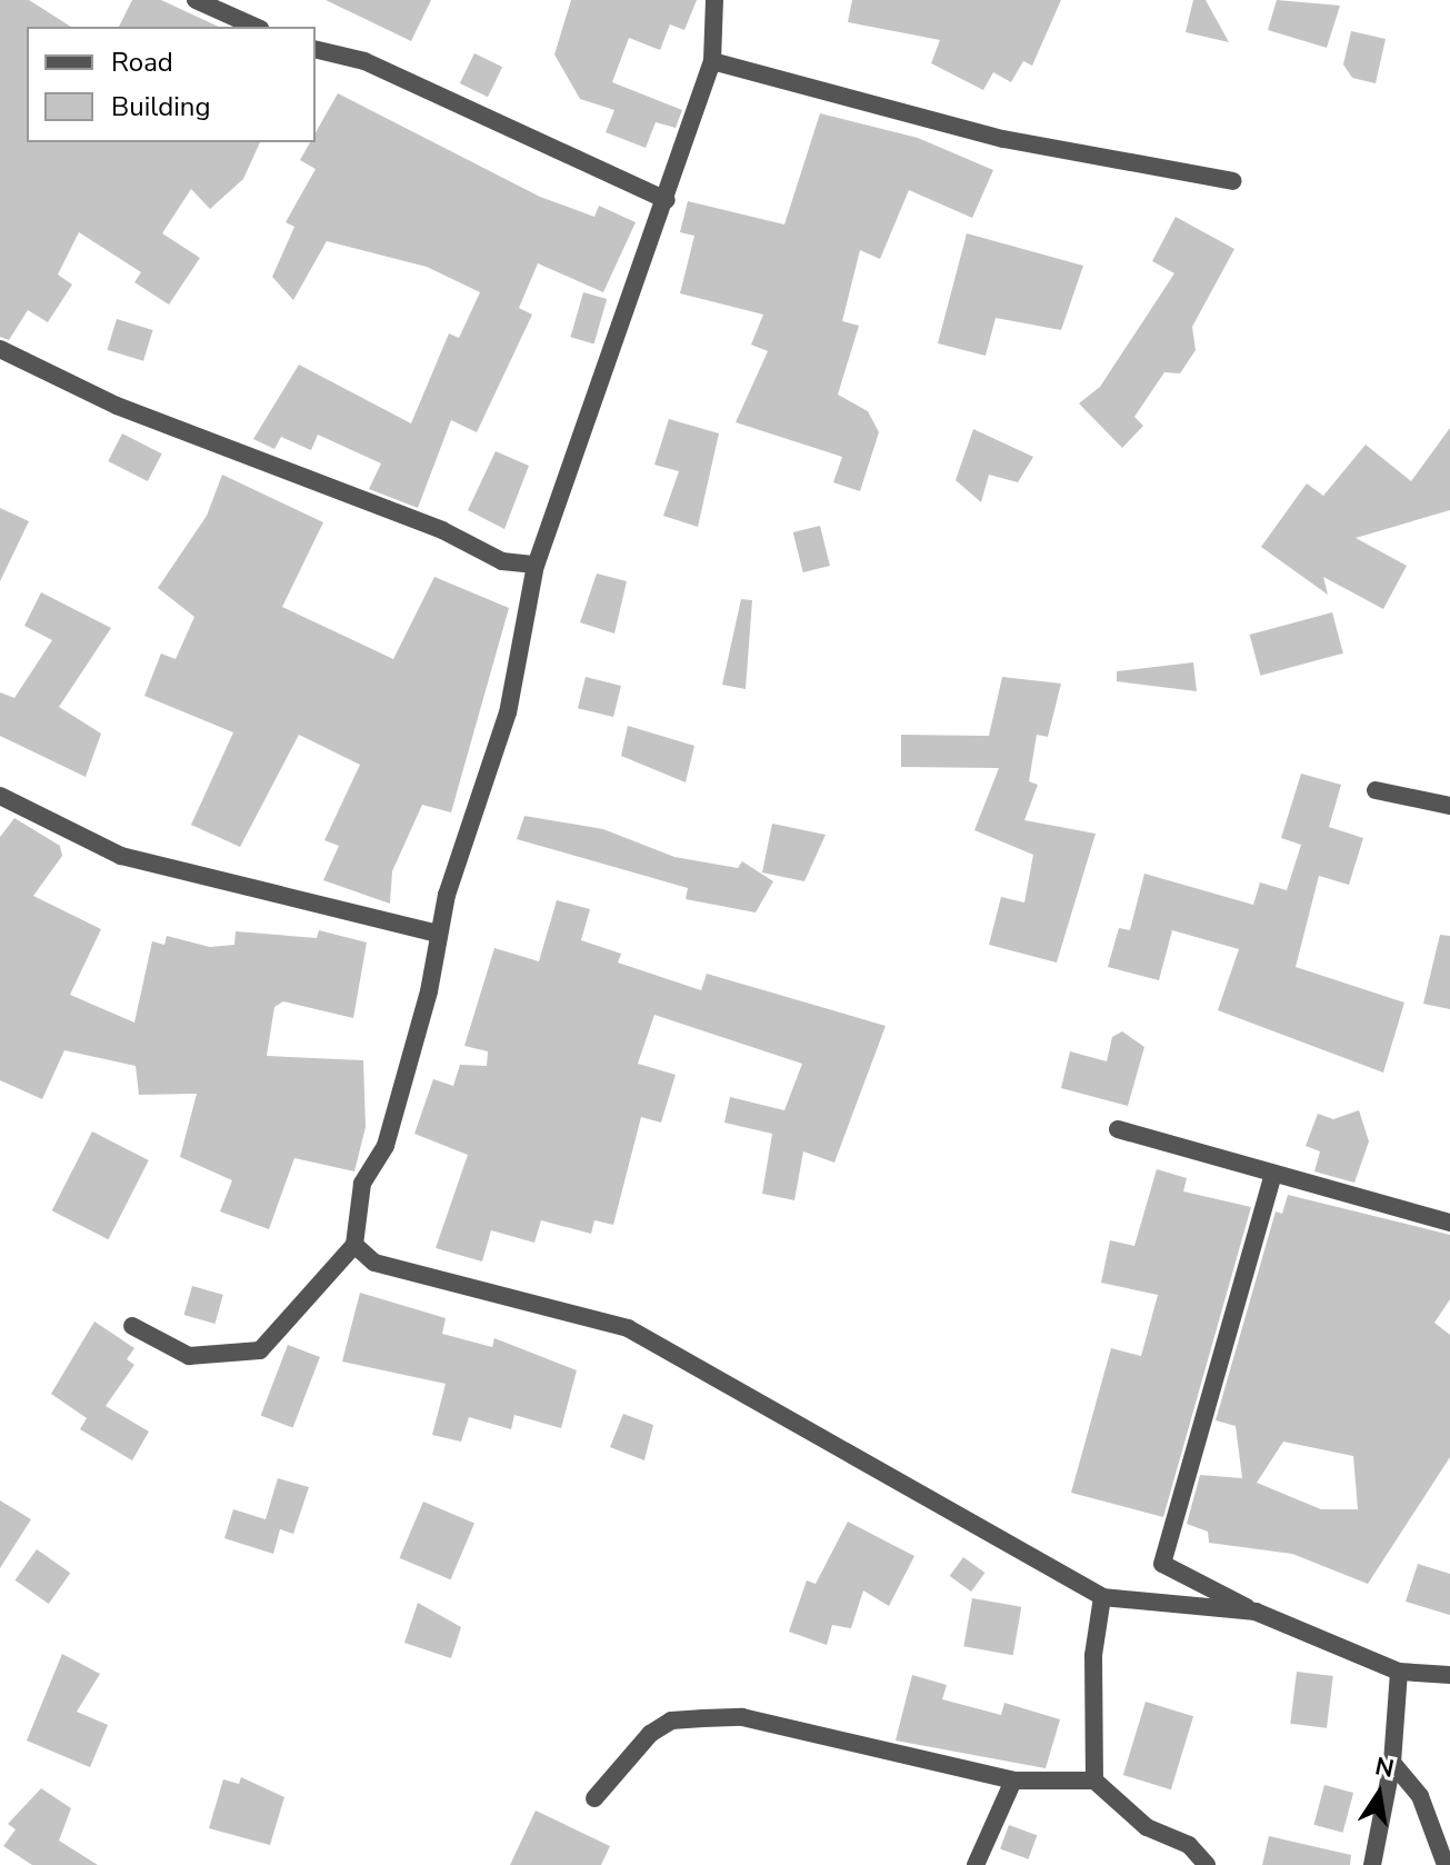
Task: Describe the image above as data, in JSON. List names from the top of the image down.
{
  "legend": ["Road", "Building"],
  "north": "top"
}
